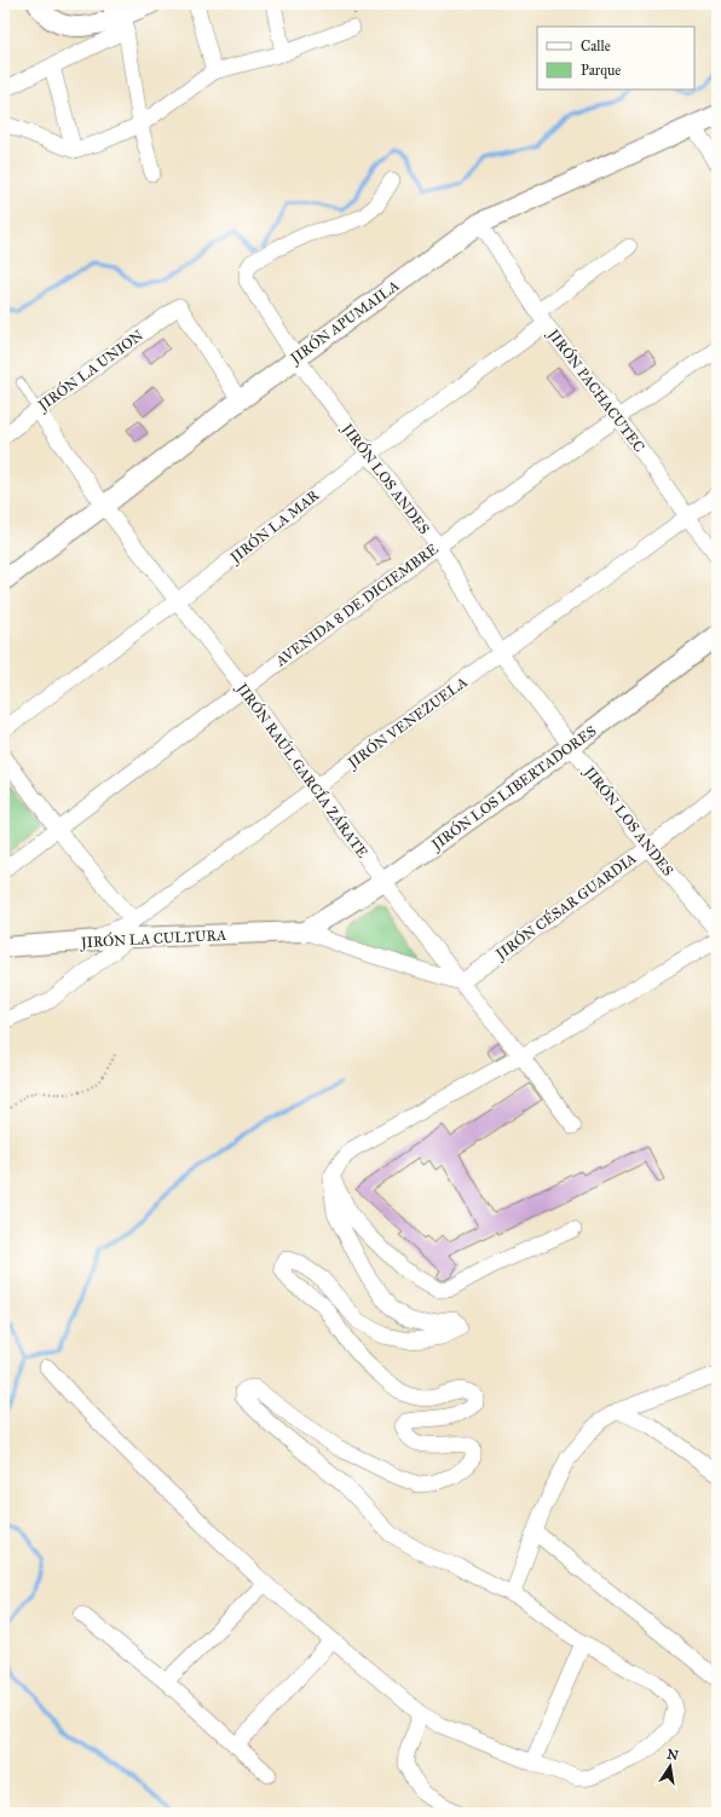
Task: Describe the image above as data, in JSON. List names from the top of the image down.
{
  "streets": {
    "street": [
      "JIRÓN APUMAILA",
      "JIRÓN LA UNION",
      "JIRÓN PACHACUTEC",
      "JIRÓN LOS ANDES",
      "JIRÓN LA MAR",
      "AVENIDA 8 DE DICIEMBRE",
      "JIRÓN VENEZUELA",
      "JIRÓN RAÚL GARCÍA ZÁRATE",
      "JIRÓN LOS LIBERTADORES",
      "JIRÓN CÉSAR GUARDIA",
      "JIRÓN LA CULTURA"
    ]
  },
  "crossings": [
    ["JIRÓN APUMAILA", "JIRÓN LA UNION"],
    ["JIRÓN APUMAILA", "JIRÓN PACHACUTEC"],
    ["JIRÓN APUMAILA", "JIRÓN LOS ANDES"],
    ["JIRÓN APUMAILA", "JIRÓN RAÚL GARCÍA ZÁRATE"],
    ["JIRÓN LA UNION", "JIRÓN RAÚL GARCÍA ZÁRATE"],
    ["JIRÓN PACHACUTEC", "JIRÓN LA MAR"],
    ["JIRÓN PACHACUTEC", "AVENIDA 8 DE DICIEMBRE"],
    ["JIRÓN PACHACUTEC", "JIRÓN VENEZUELA"],
    ["JIRÓN LOS ANDES", "JIRÓN LA MAR"],
    ["JIRÓN LOS ANDES", "AVENIDA 8 DE DICIEMBRE"],
    ["JIRÓN LOS ANDES", "JIRÓN VENEZUELA"],
    ["JIRÓN LOS ANDES", "JIRÓN LOS LIBERTADORES"],
    ["JIRÓN LOS ANDES", "JIRÓN CÉSAR GUARDIA"],
    ["JIRÓN LA MAR", "JIRÓN RAÚL GARCÍA ZÁRATE"],
    ["AVENIDA 8 DE DICIEMBRE", "JIRÓN RAÚL GARCÍA ZÁRATE"],
    ["JIRÓN VENEZUELA", "JIRÓN RAÚL GARCÍA ZÁRATE"],
    ["JIRÓN VENEZUELA", "JIRÓN LA CULTURA"],
    ["JIRÓN RAÚL GARCÍA ZÁRATE", "JIRÓN LOS LIBERTADORES"],
    ["JIRÓN RAÚL GARCÍA ZÁRATE", "JIRÓN CÉSAR GUARDIA"],
    ["JIRÓN LOS LIBERTADORES", "JIRÓN LA CULTURA"]
  ],
  "legend": ["Calle", "Parque"],
  "north": "top"
}
